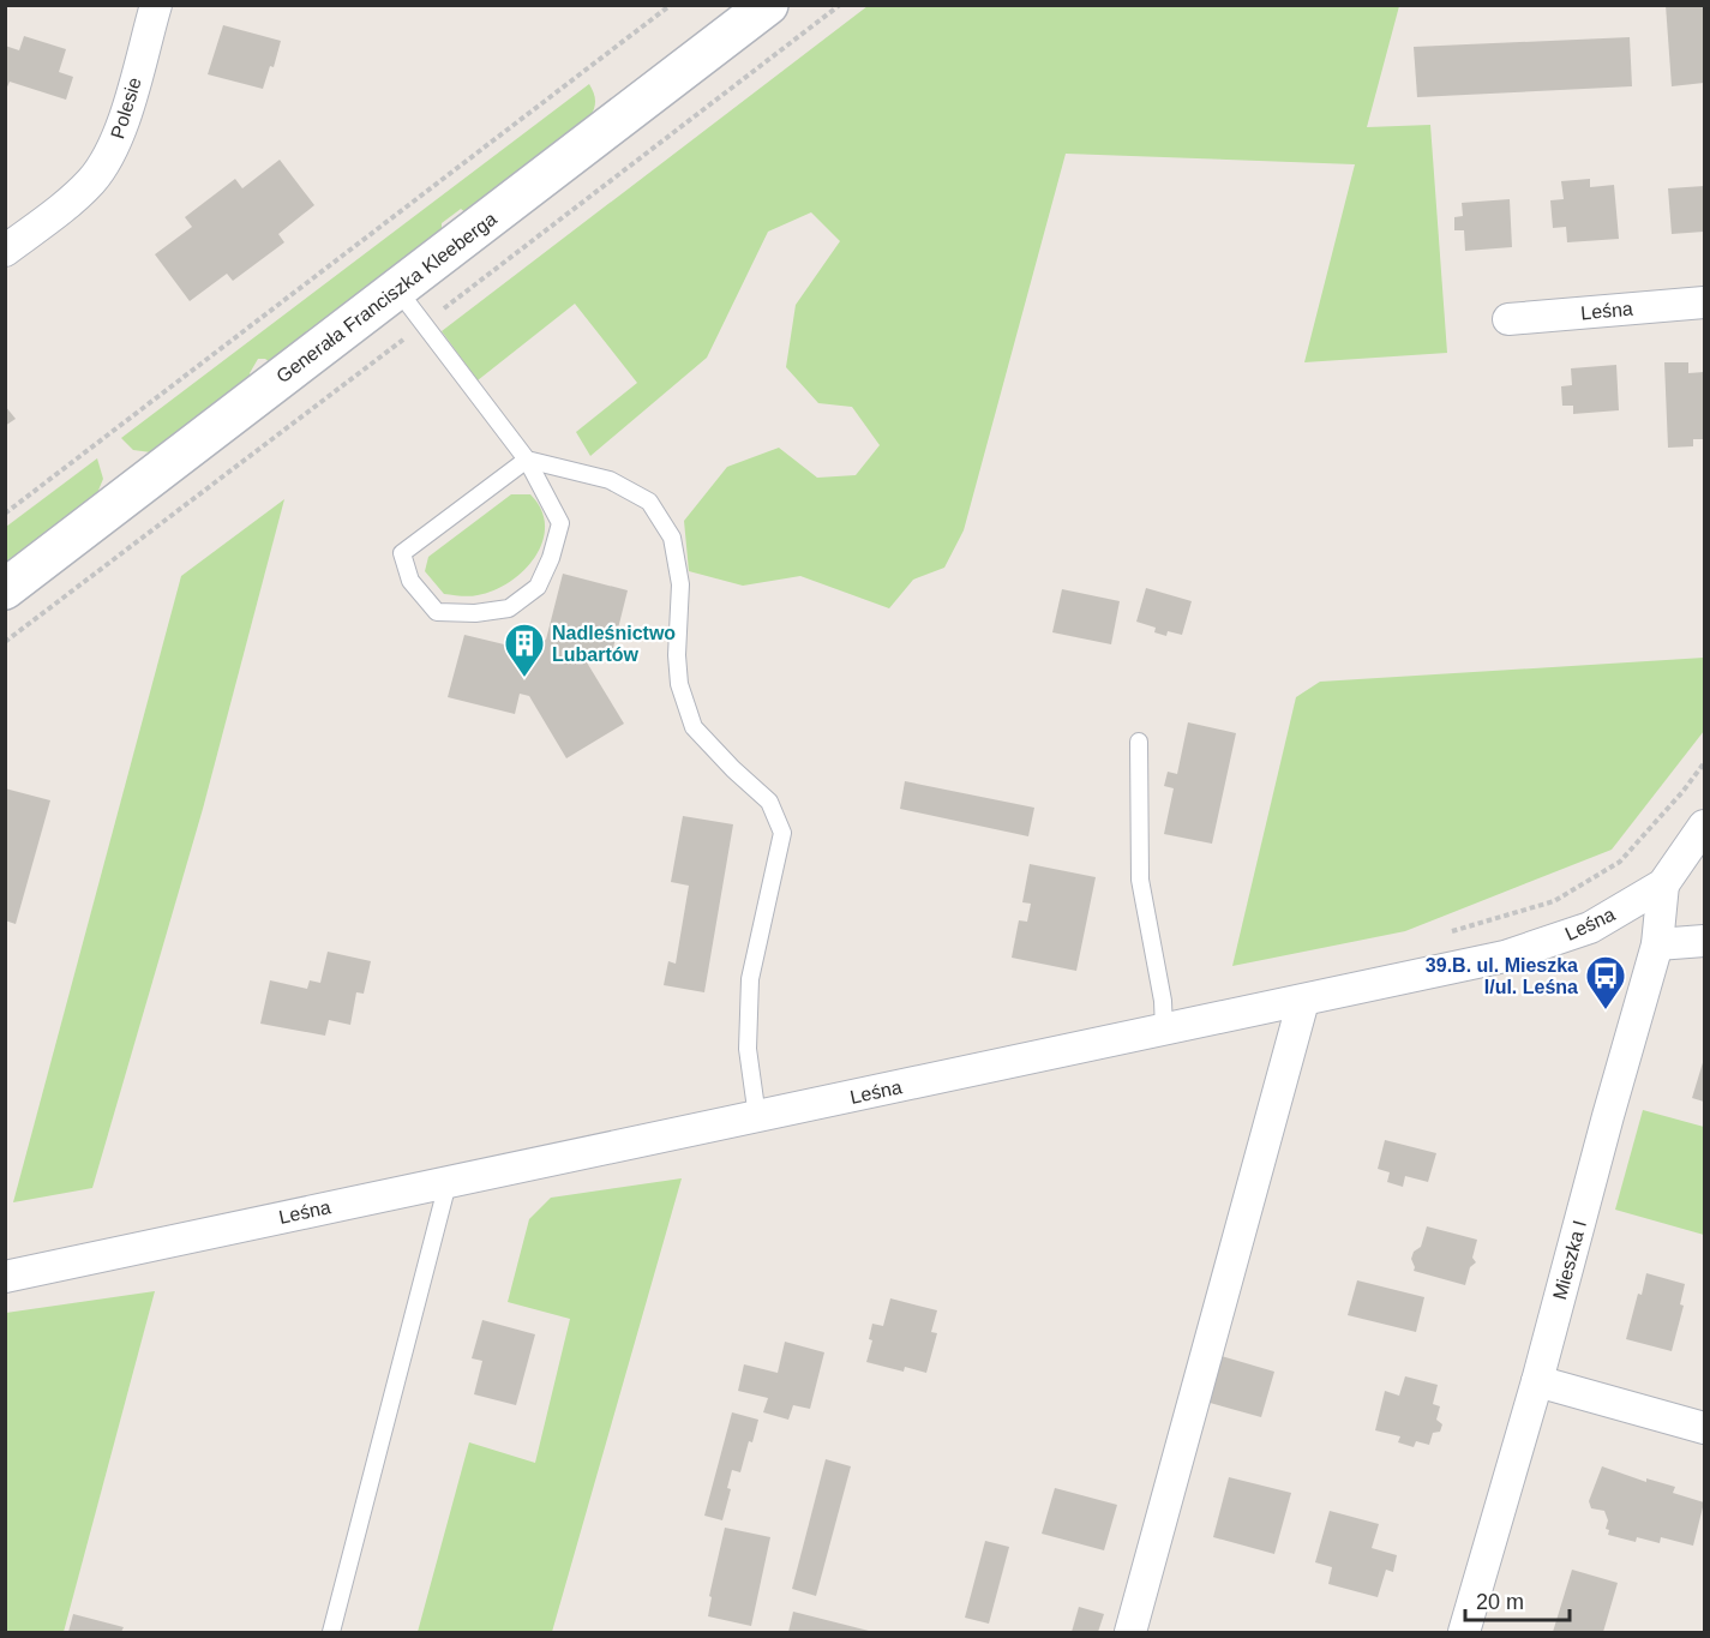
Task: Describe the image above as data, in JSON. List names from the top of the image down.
{
  "streets": {
    "main road": ["Generała Franciszka Kleeberga"],
    "street": ["Polesie", "Leśna", "Mieszka I"]
  },
  "crossings": [
    ["Leśna", "Mieszka I"]
  ],
  "places": {
    "building": ["Nadleśnictwo Lubartów"],
    "bus stop": ["39.B. ul. Mieszka I/ul. Leśna"]
  },
  "scale_bar": "20 m"
}
